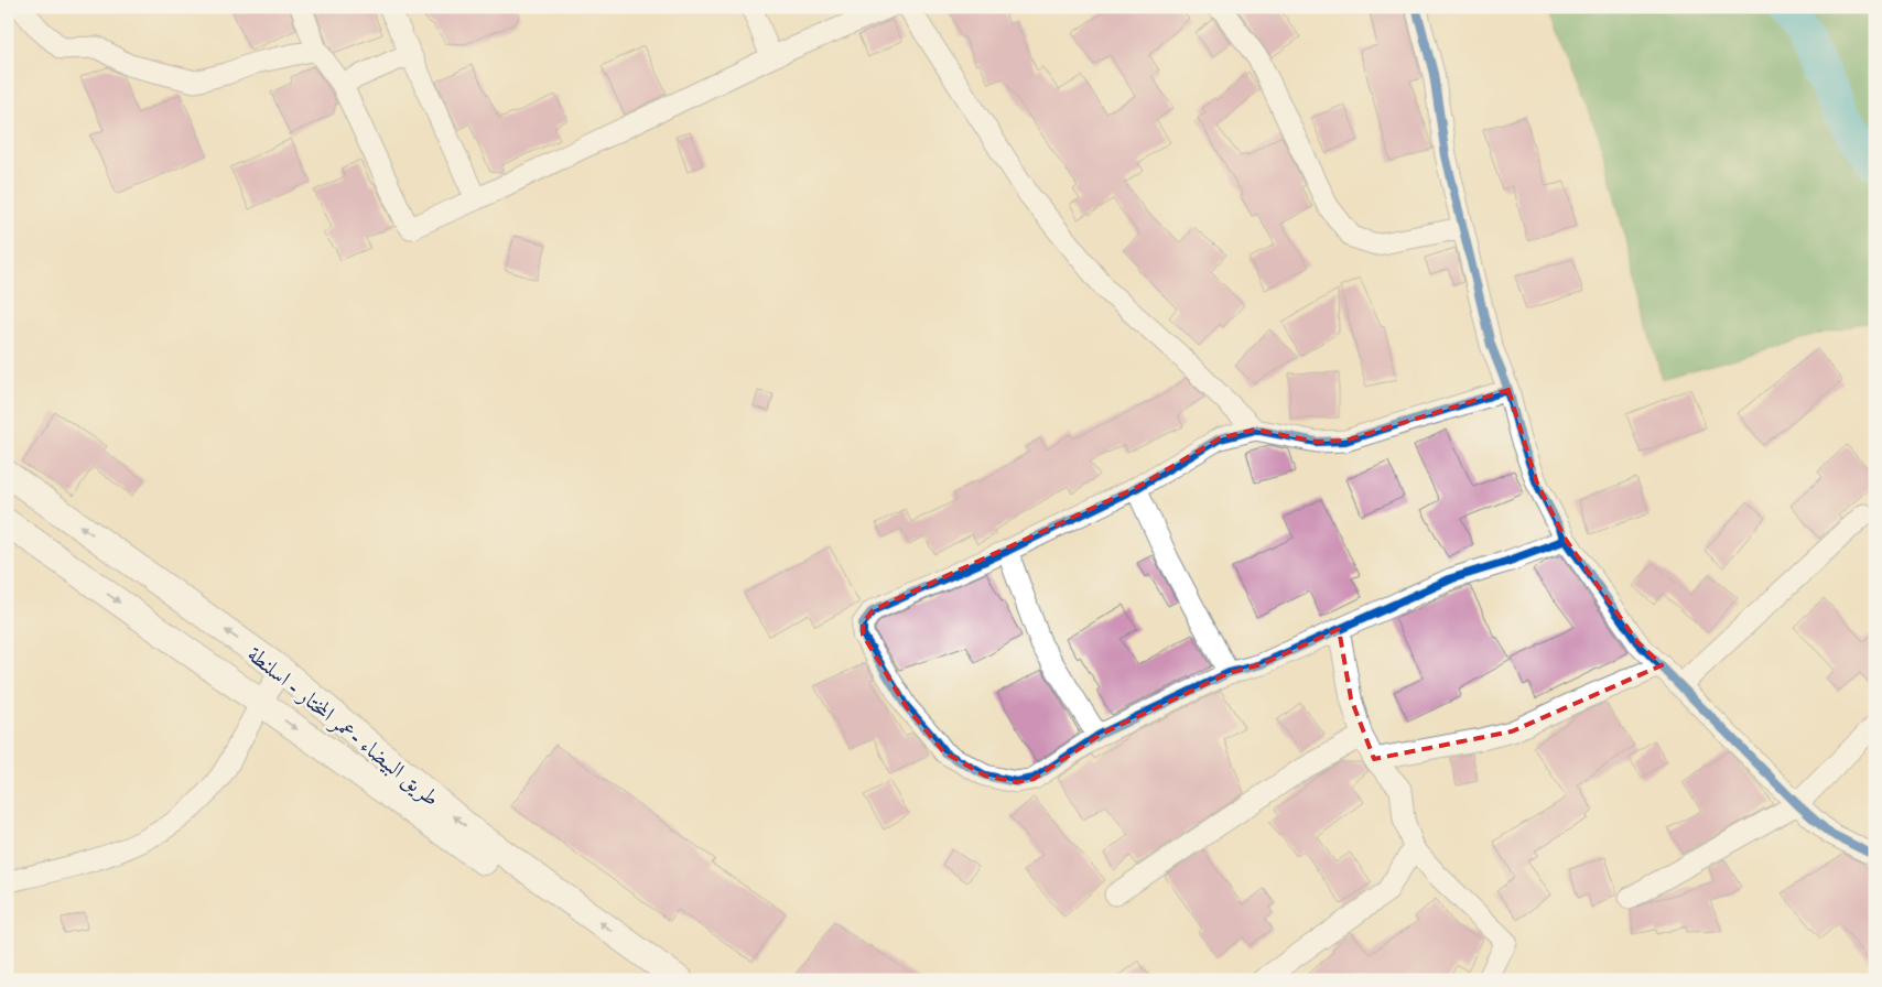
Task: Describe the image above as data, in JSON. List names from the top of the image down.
{
  "streets": {
    "main road": ["طريق البيضاء -عمر المختار - اسلنطة"]
  }
}
